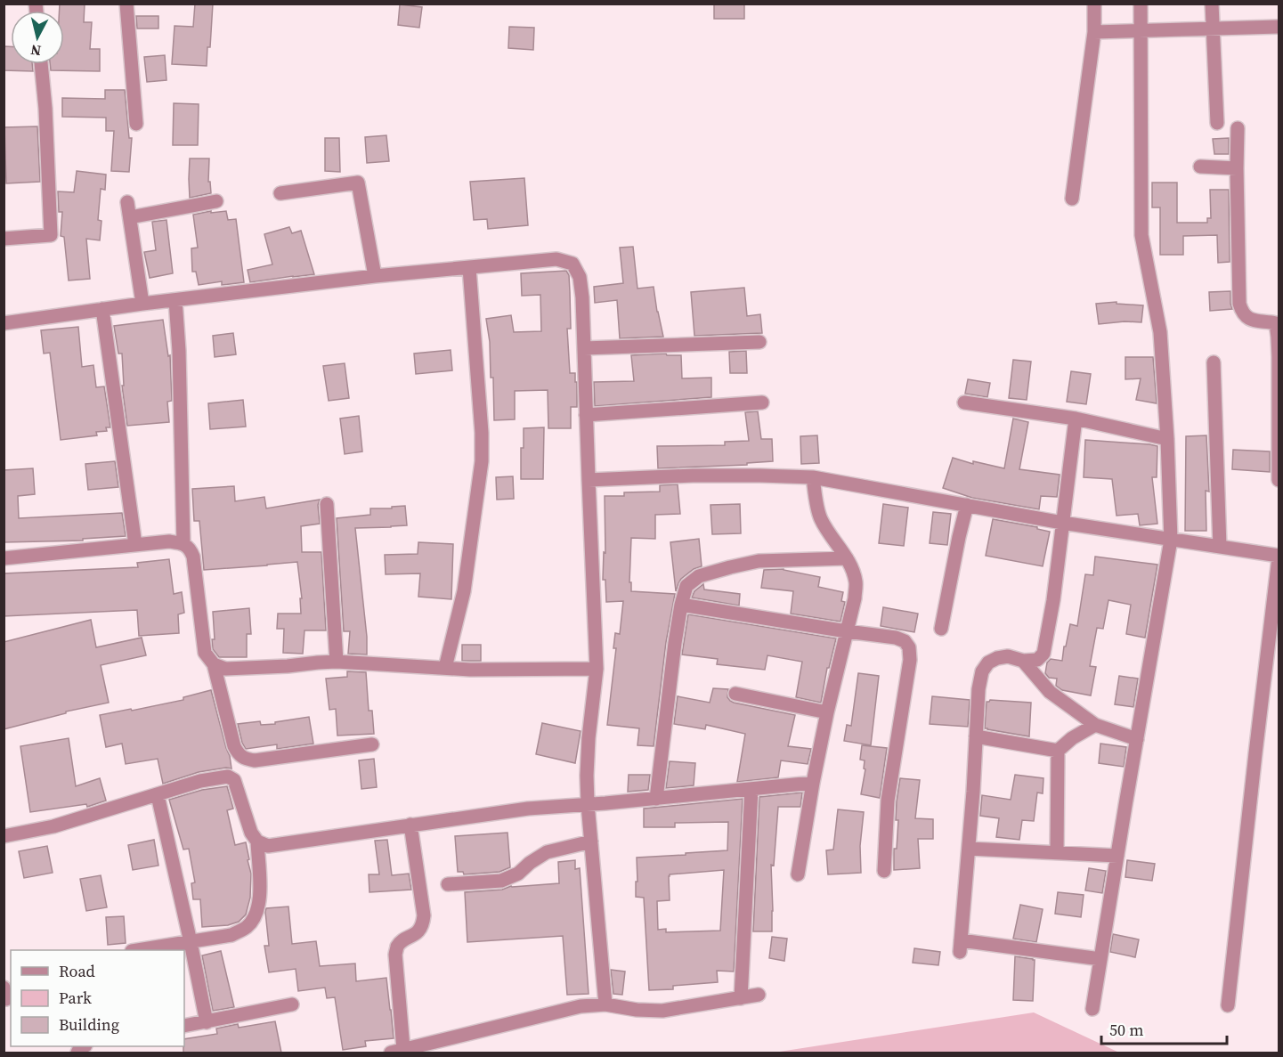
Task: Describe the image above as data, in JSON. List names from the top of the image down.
{
  "legend": ["Road", "Park", "Building"],
  "scale_bar": "50 m",
  "north": "bottom"
}
